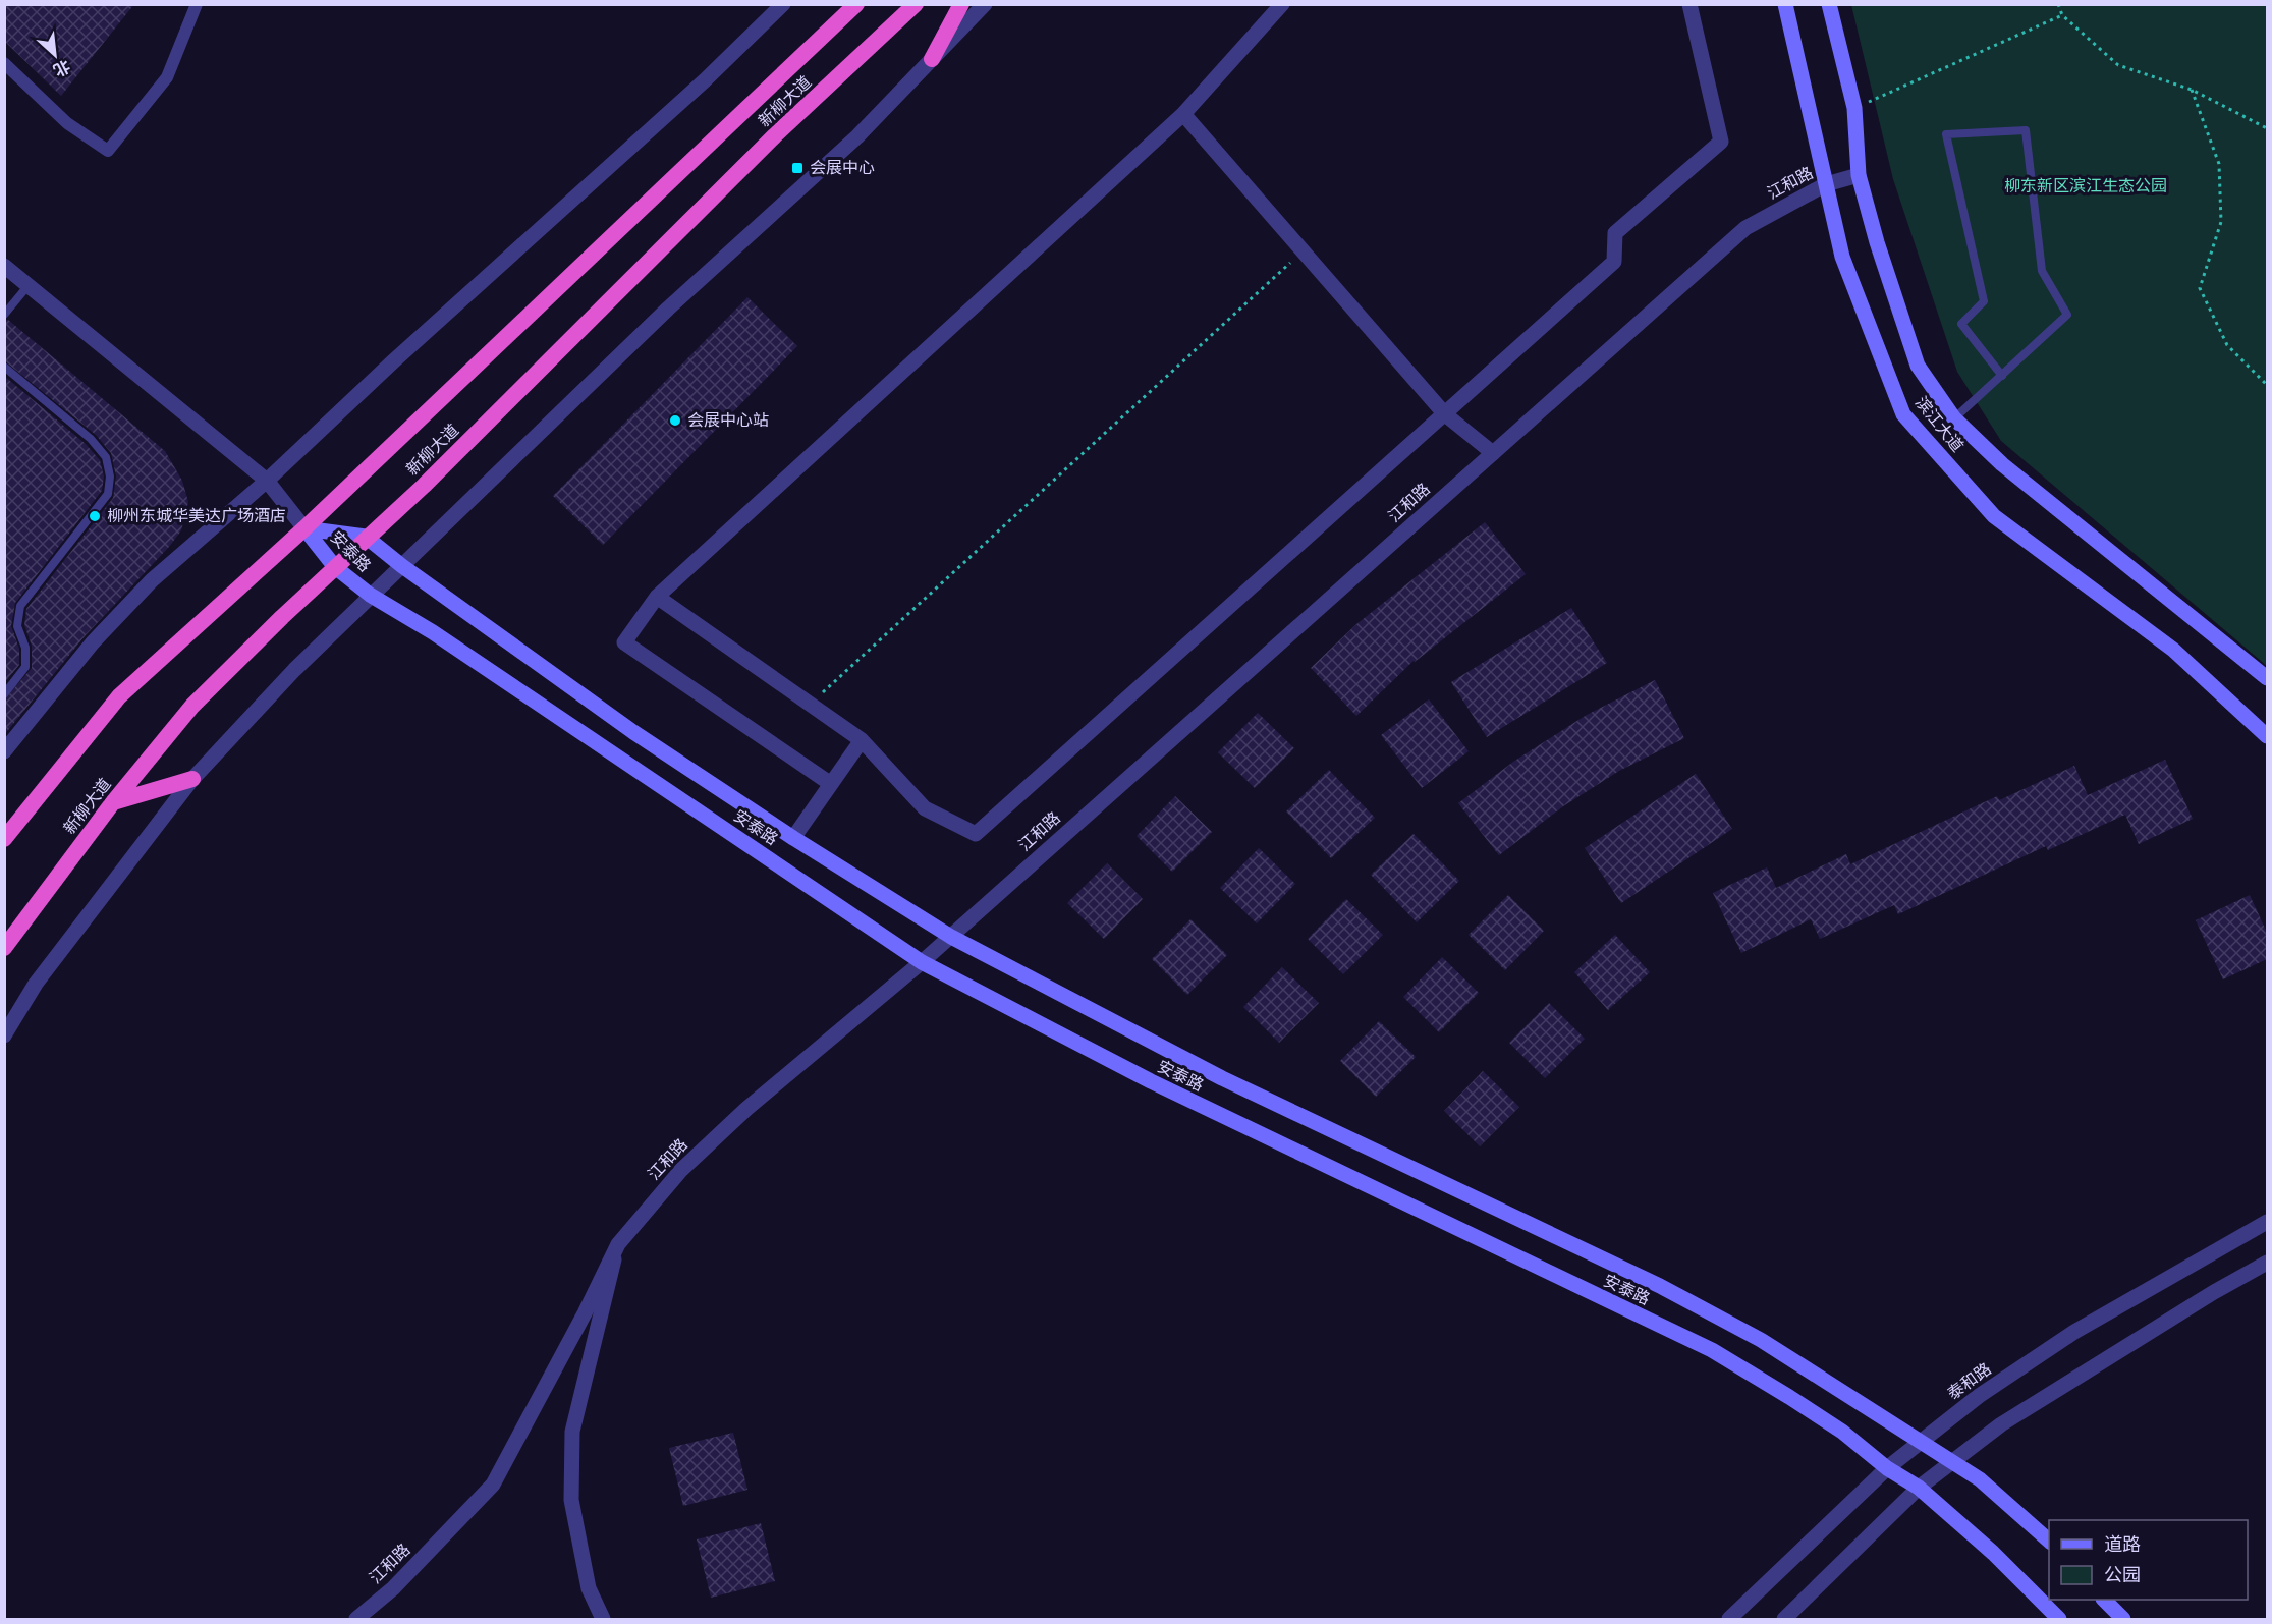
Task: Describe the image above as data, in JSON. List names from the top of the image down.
{
  "streets": {
    "highway": ["新柳大道"],
    "main road": ["滨江大道", "安泰路"],
    "street": ["江和路", "泰和路"]
  },
  "crossings": [
    ["新柳大道", "安泰路"],
    ["江和路", "滨江大道"],
    ["江和路", "安泰路"],
    ["安泰路", "泰和路"]
  ],
  "parks": ["柳东新区滨江生态公园"],
  "places": {
    "transit": ["会展中心"],
    "other": ["会展中心站", "柳州东城华美达广场酒店"]
  },
  "legend": ["道路", "公园"],
  "north": "bottom right"
}
